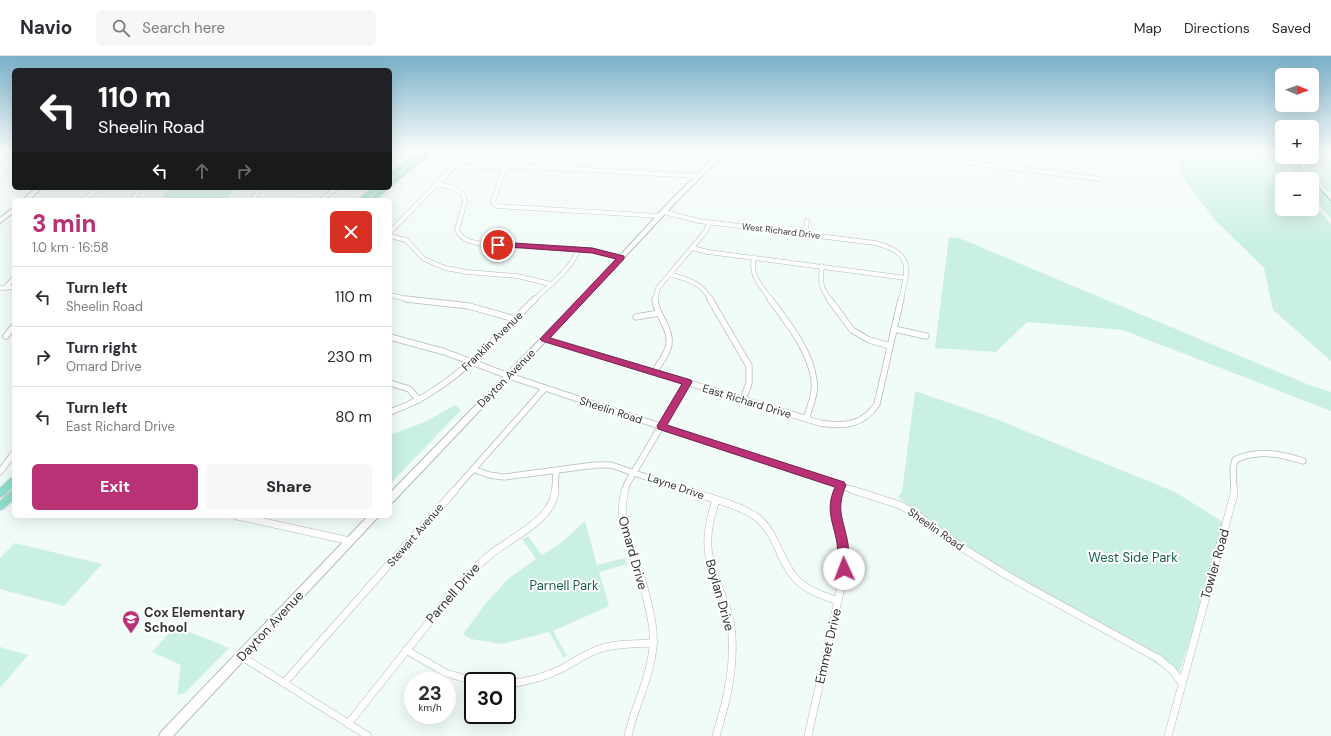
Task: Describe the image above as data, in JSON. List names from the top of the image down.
{
  "streets": {
    "main road": ["Dayton Avenue"],
    "street": [
      "West Richard Drive",
      "Franklin Avenue",
      "East Richard Drive",
      "Sheelin Road",
      "Layne Drive",
      "Stewart Avenue",
      "Omard Drive",
      "Towler Road",
      "Parnell Drive",
      "Boylan Drive",
      "Emmet Drive"
    ]
  },
  "crossings": [
    ["West Richard Drive", "Dayton Avenue"],
    ["Franklin Avenue", "Sheelin Road"],
    ["Dayton Avenue", "East Richard Drive"],
    ["Dayton Avenue", "Sheelin Road"],
    ["East Richard Drive", "Omard Drive"],
    ["Sheelin Road", "Stewart Avenue"],
    ["Sheelin Road", "Omard Drive"],
    ["Sheelin Road", "Towler Road"],
    ["Sheelin Road", "Emmet Drive"],
    ["Layne Drive", "Stewart Avenue"],
    ["Layne Drive", "Omard Drive"],
    ["Layne Drive", "Parnell Drive"],
    ["Layne Drive", "Boylan Drive"],
    ["Layne Drive", "Emmet Drive"]
  ],
  "parks": ["West Side Park", "Parnell Park"],
  "places": {
    "school or university": ["Cox Elementary School"]
  },
  "north": "right",
  "page": {
    "header": "Navio",
    "search": "Search here",
    "nav": ["Map", "Directions", "Saved"],
    "map_buttons": ["+", "−"],
    "turn": ["110 m", "Sheelin Road"],
    "heading": ["3 min", "1.0 km · 16:58"],
    "list": [
      {
        "name": "Turn left",
        "note": "Sheelin Road",
        "value": "110 m"
      },
      {
        "name": "Turn right",
        "note": "Omard Drive",
        "value": "230 m"
      },
      {
        "name": "Turn left",
        "note": "East Richard Drive",
        "value": "80 m"
      }
    ],
    "buttons": ["Exit", "Share"],
    "speed": "23 km/h",
    "limit": "30"
  }
}
